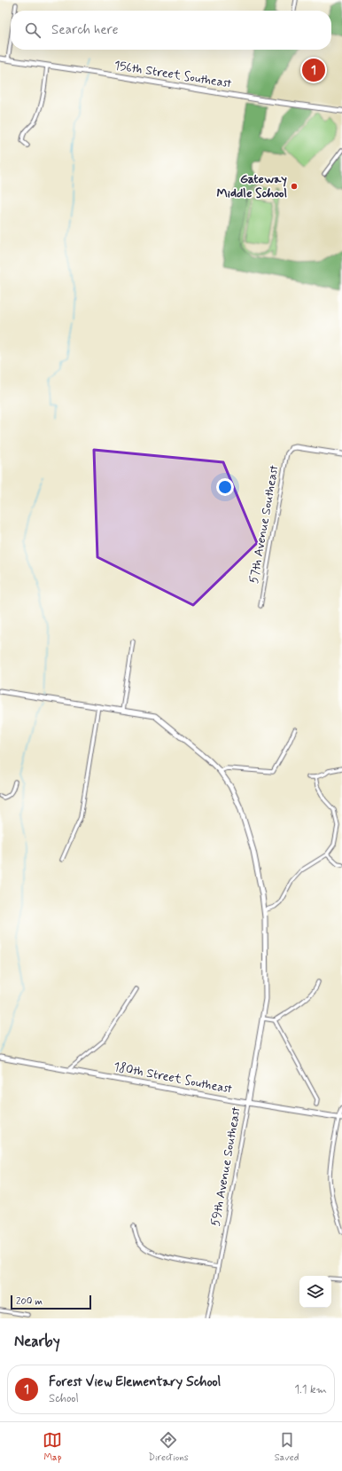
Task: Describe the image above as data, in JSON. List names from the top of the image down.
{
  "streets": {
    "street": [
      "156th Street Southeast",
      "57th Avenue Southeast",
      "180th Street Southeast",
      "59th Avenue Southeast"
    ]
  },
  "crossings": [
    ["180th Street Southeast", "59th Avenue Southeast"]
  ],
  "places": ["Gateway Middle School"],
  "scale_bar": "200 m",
  "page": {
    "search": "Search here",
    "pins": "1",
    "scale": "200 m",
    "heading": "Nearby",
    "list": [
      {
        "mark": "1",
        "name": "Forest View Elementary School",
        "note": "School",
        "value": "1.1 km"
      }
    ],
    "nav": ["Map", "Directions", "Saved"]
  }
}
